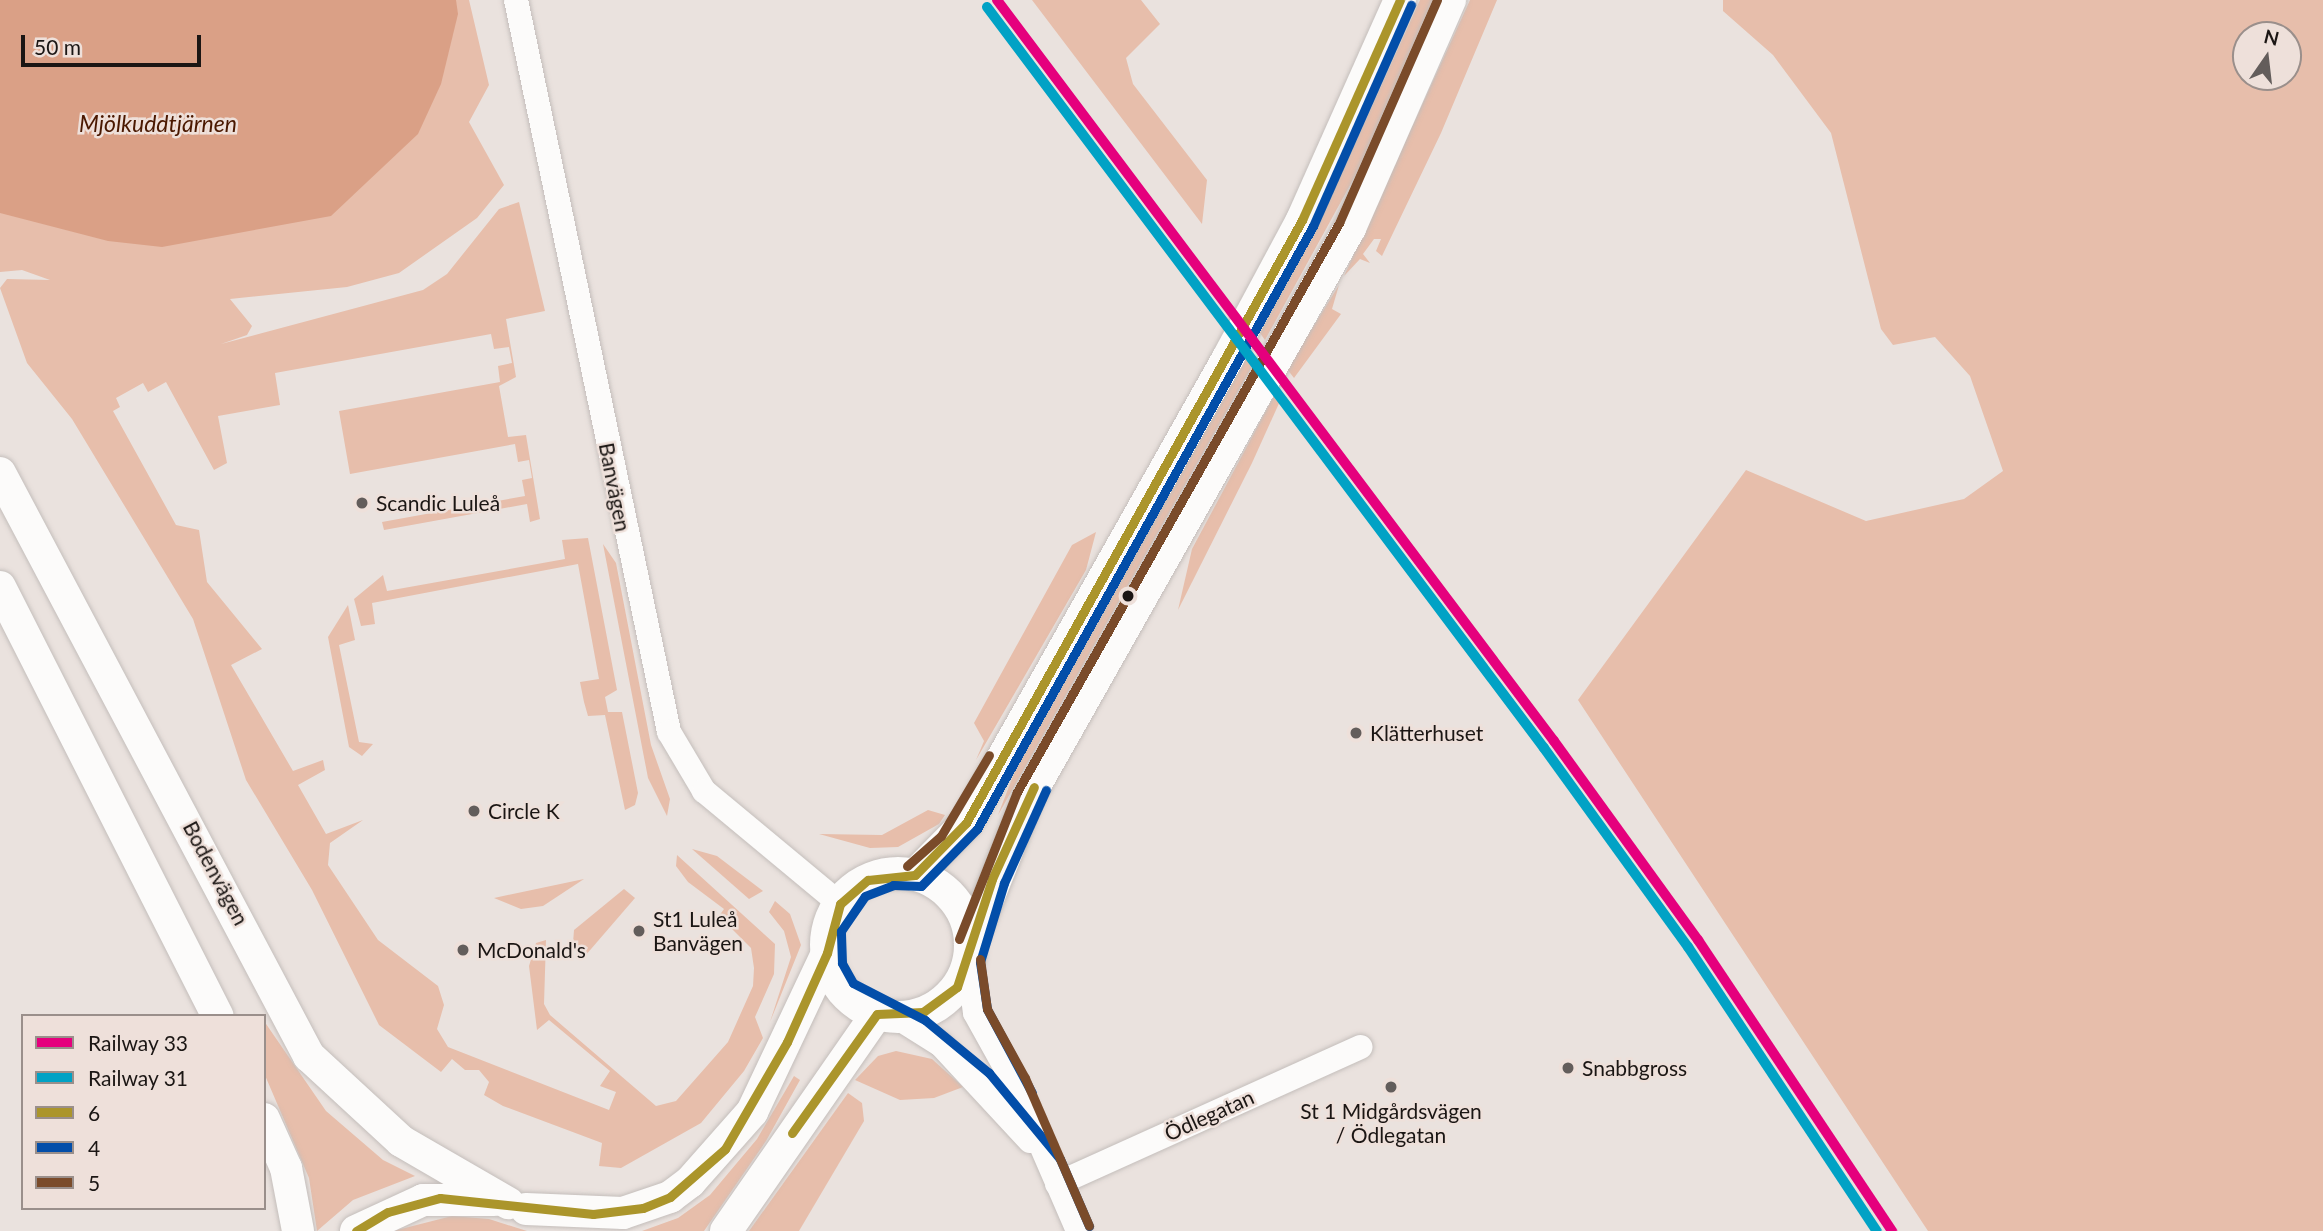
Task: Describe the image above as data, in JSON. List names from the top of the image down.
{
  "streets": {
    "main road": ["Bodenvägen"],
    "street": ["Banvägen", "Ödlegatan"]
  },
  "water": ["Mjölkuddtjärnen"],
  "places": [
    "Scandic Luleå",
    "Klätterhuset",
    "Circle K",
    "St1 Luleå Banvägen",
    "McDonald's",
    "Snabbgross",
    "St 1 Midgårdsvägen / Ödlegatan"
  ],
  "lines": [
    "rail line 33",
    "transit line 6",
    "transit line 5",
    "transit line 4",
    "rail line 31"
  ],
  "legend": [
    "Railway 33",
    "Railway 31",
    "6",
    "4",
    "5"
  ],
  "scale_bar": "50 m",
  "north": "top"
}
